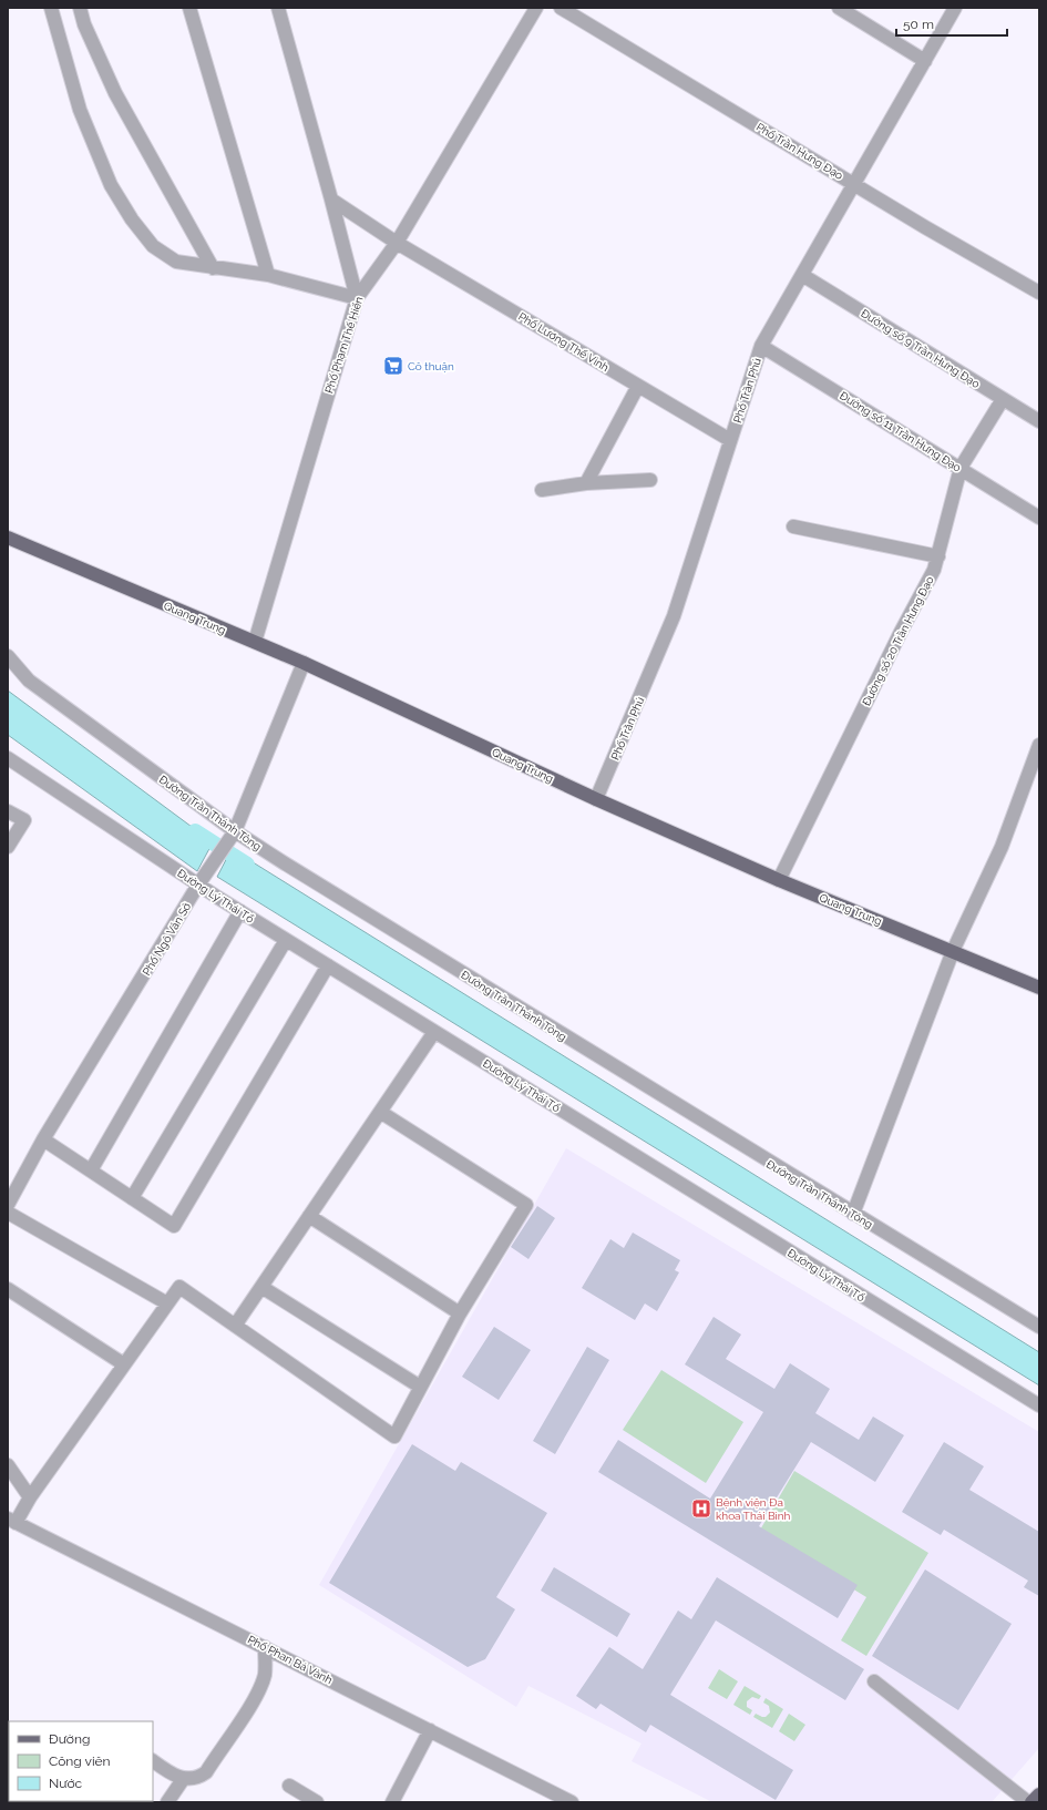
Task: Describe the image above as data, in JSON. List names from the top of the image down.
{
  "streets": {
    "main road": ["Quang Trung"],
    "street": [
      "Phố Trần Hưng Đạo",
      "Phố Lương Thế Vinh",
      "Phố Phạm Thế Hiển",
      "Đường số 9 Trần Hưng Đạo",
      "Phố Trần Phú",
      "Đường số 11 Trần Hưng Đạo",
      "Đường số 20 Trần Hưng Đạo",
      "Đường Trần Thánh Tông",
      "Đường Lý Thái Tổ",
      "Phố Ngô Văn Sở",
      "Phố Phan Bá Vành"
    ]
  },
  "crossings": [
    ["Phố Trần Hưng Đạo", "Phố Trần Phú"],
    ["Phố Lương Thế Vinh", "Phố Phạm Thế Hiển"],
    ["Phố Lương Thế Vinh", "Phố Trần Phú"],
    ["Phố Phạm Thế Hiển", "Quang Trung"],
    ["Đường số 9 Trần Hưng Đạo", "Phố Trần Phú"],
    ["Đường số 9 Trần Hưng Đạo", "Đường số 20 Trần Hưng Đạo"],
    ["Phố Trần Phú", "Đường số 11 Trần Hưng Đạo"],
    ["Phố Trần Phú", "Quang Trung"],
    ["Đường số 11 Trần Hưng Đạo", "Đường số 20 Trần Hưng Đạo"],
    ["Quang Trung", "Đường số 20 Trần Hưng Đạo"],
    ["Quang Trung", "Phố Ngô Văn Sở"],
    ["Đường Trần Thánh Tông", "Phố Ngô Văn Sở"],
    ["Đường Lý Thái Tổ", "Phố Ngô Văn Sở"]
  ],
  "places": {
    "supermarket": ["Cô thuận"],
    "hospital": ["Bệnh viện Đa khoa Thái Bình"]
  },
  "legend": ["Đường", "Công viên", "Nước"],
  "scale_bar": "50 m"
}
